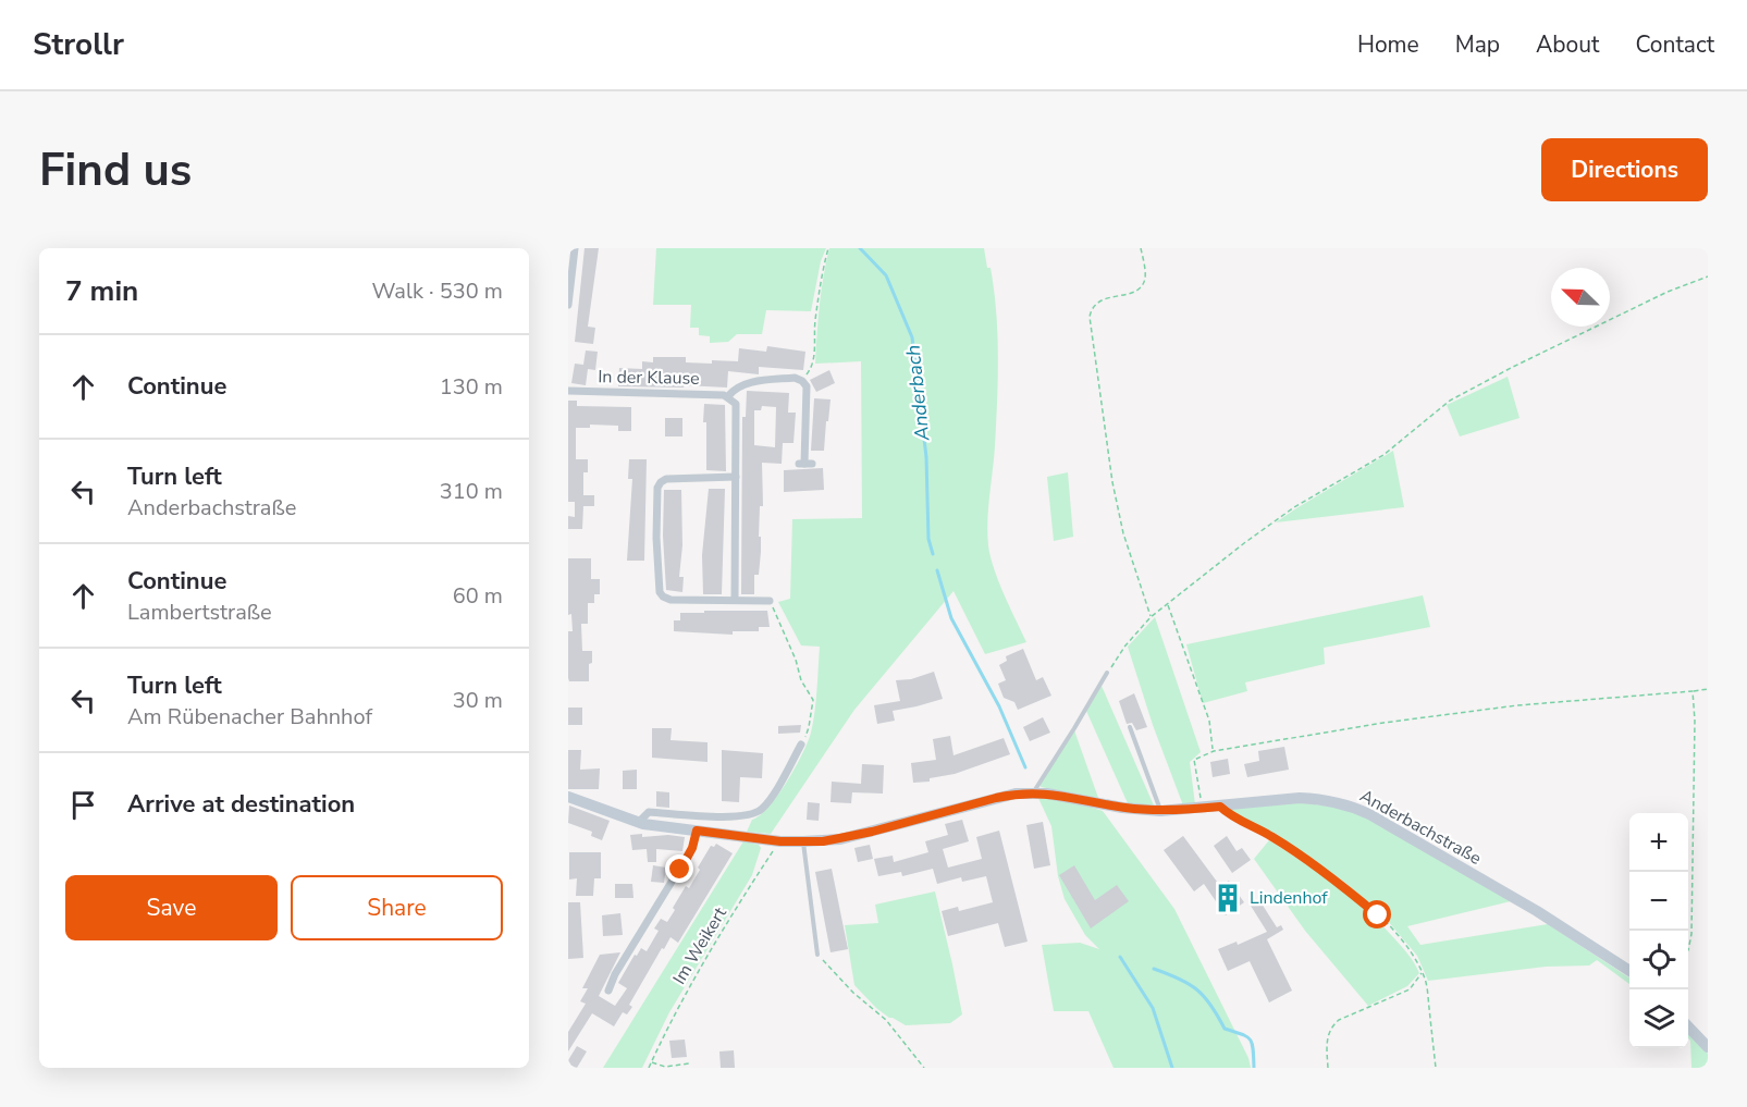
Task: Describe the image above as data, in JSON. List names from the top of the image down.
{
  "streets": {
    "main road": ["Anderbachstraße"],
    "street": ["In der Klause"],
    "path": ["Im Weikert"]
  },
  "crossings": [
    ["Anderbachstraße", "Im Weikert"]
  ],
  "water": ["Anderbach"],
  "places": {
    "building": ["Lindenhof"]
  },
  "north": "top left",
  "page": {
    "header": "Strollr",
    "nav": [
      "Home",
      "Map",
      "About",
      "Contact"
    ],
    "buttons": [
      "Directions",
      ["Save", "Share"]
    ],
    "title": "Find us",
    "heading": ["7 min", "Walk · 530 m"],
    "list": [
      ["Continue", "130 m"],
      ["Turn left", "Anderbachstraße", "310 m"],
      ["Continue", "Lambertstraße", "60 m"],
      ["Turn left", "Am Rübenacher Bahnhof", "30 m"],
      "Arrive at destination"
    ],
    "map_buttons": ["+", "−"]
  }
}
